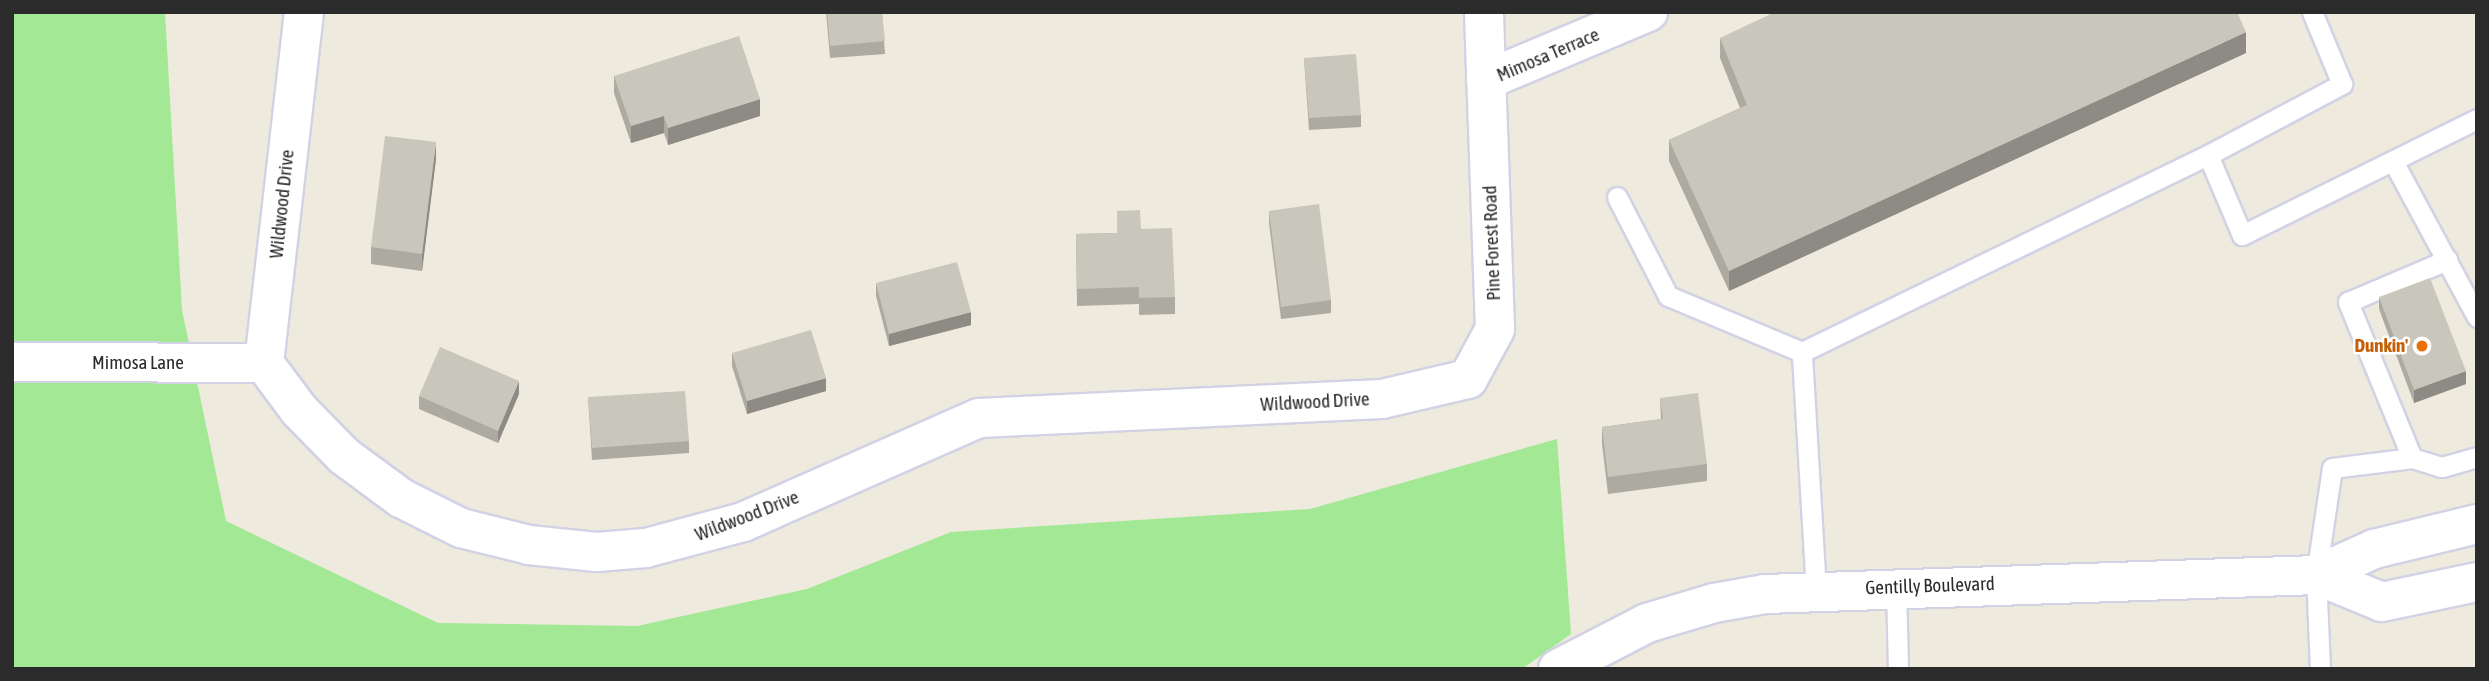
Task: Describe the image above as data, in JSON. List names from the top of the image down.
{
  "streets": {
    "street": [
      "Mimosa Terrace",
      "Wildwood Drive",
      "Pine Forest Road",
      "Mimosa Lane",
      "Gentilly Boulevard"
    ]
  },
  "crossings": [
    ["Mimosa Terrace", "Pine Forest Road"],
    ["Wildwood Drive", "Pine Forest Road"],
    ["Wildwood Drive", "Mimosa Lane"]
  ],
  "places": ["Dunkin'"]
}
